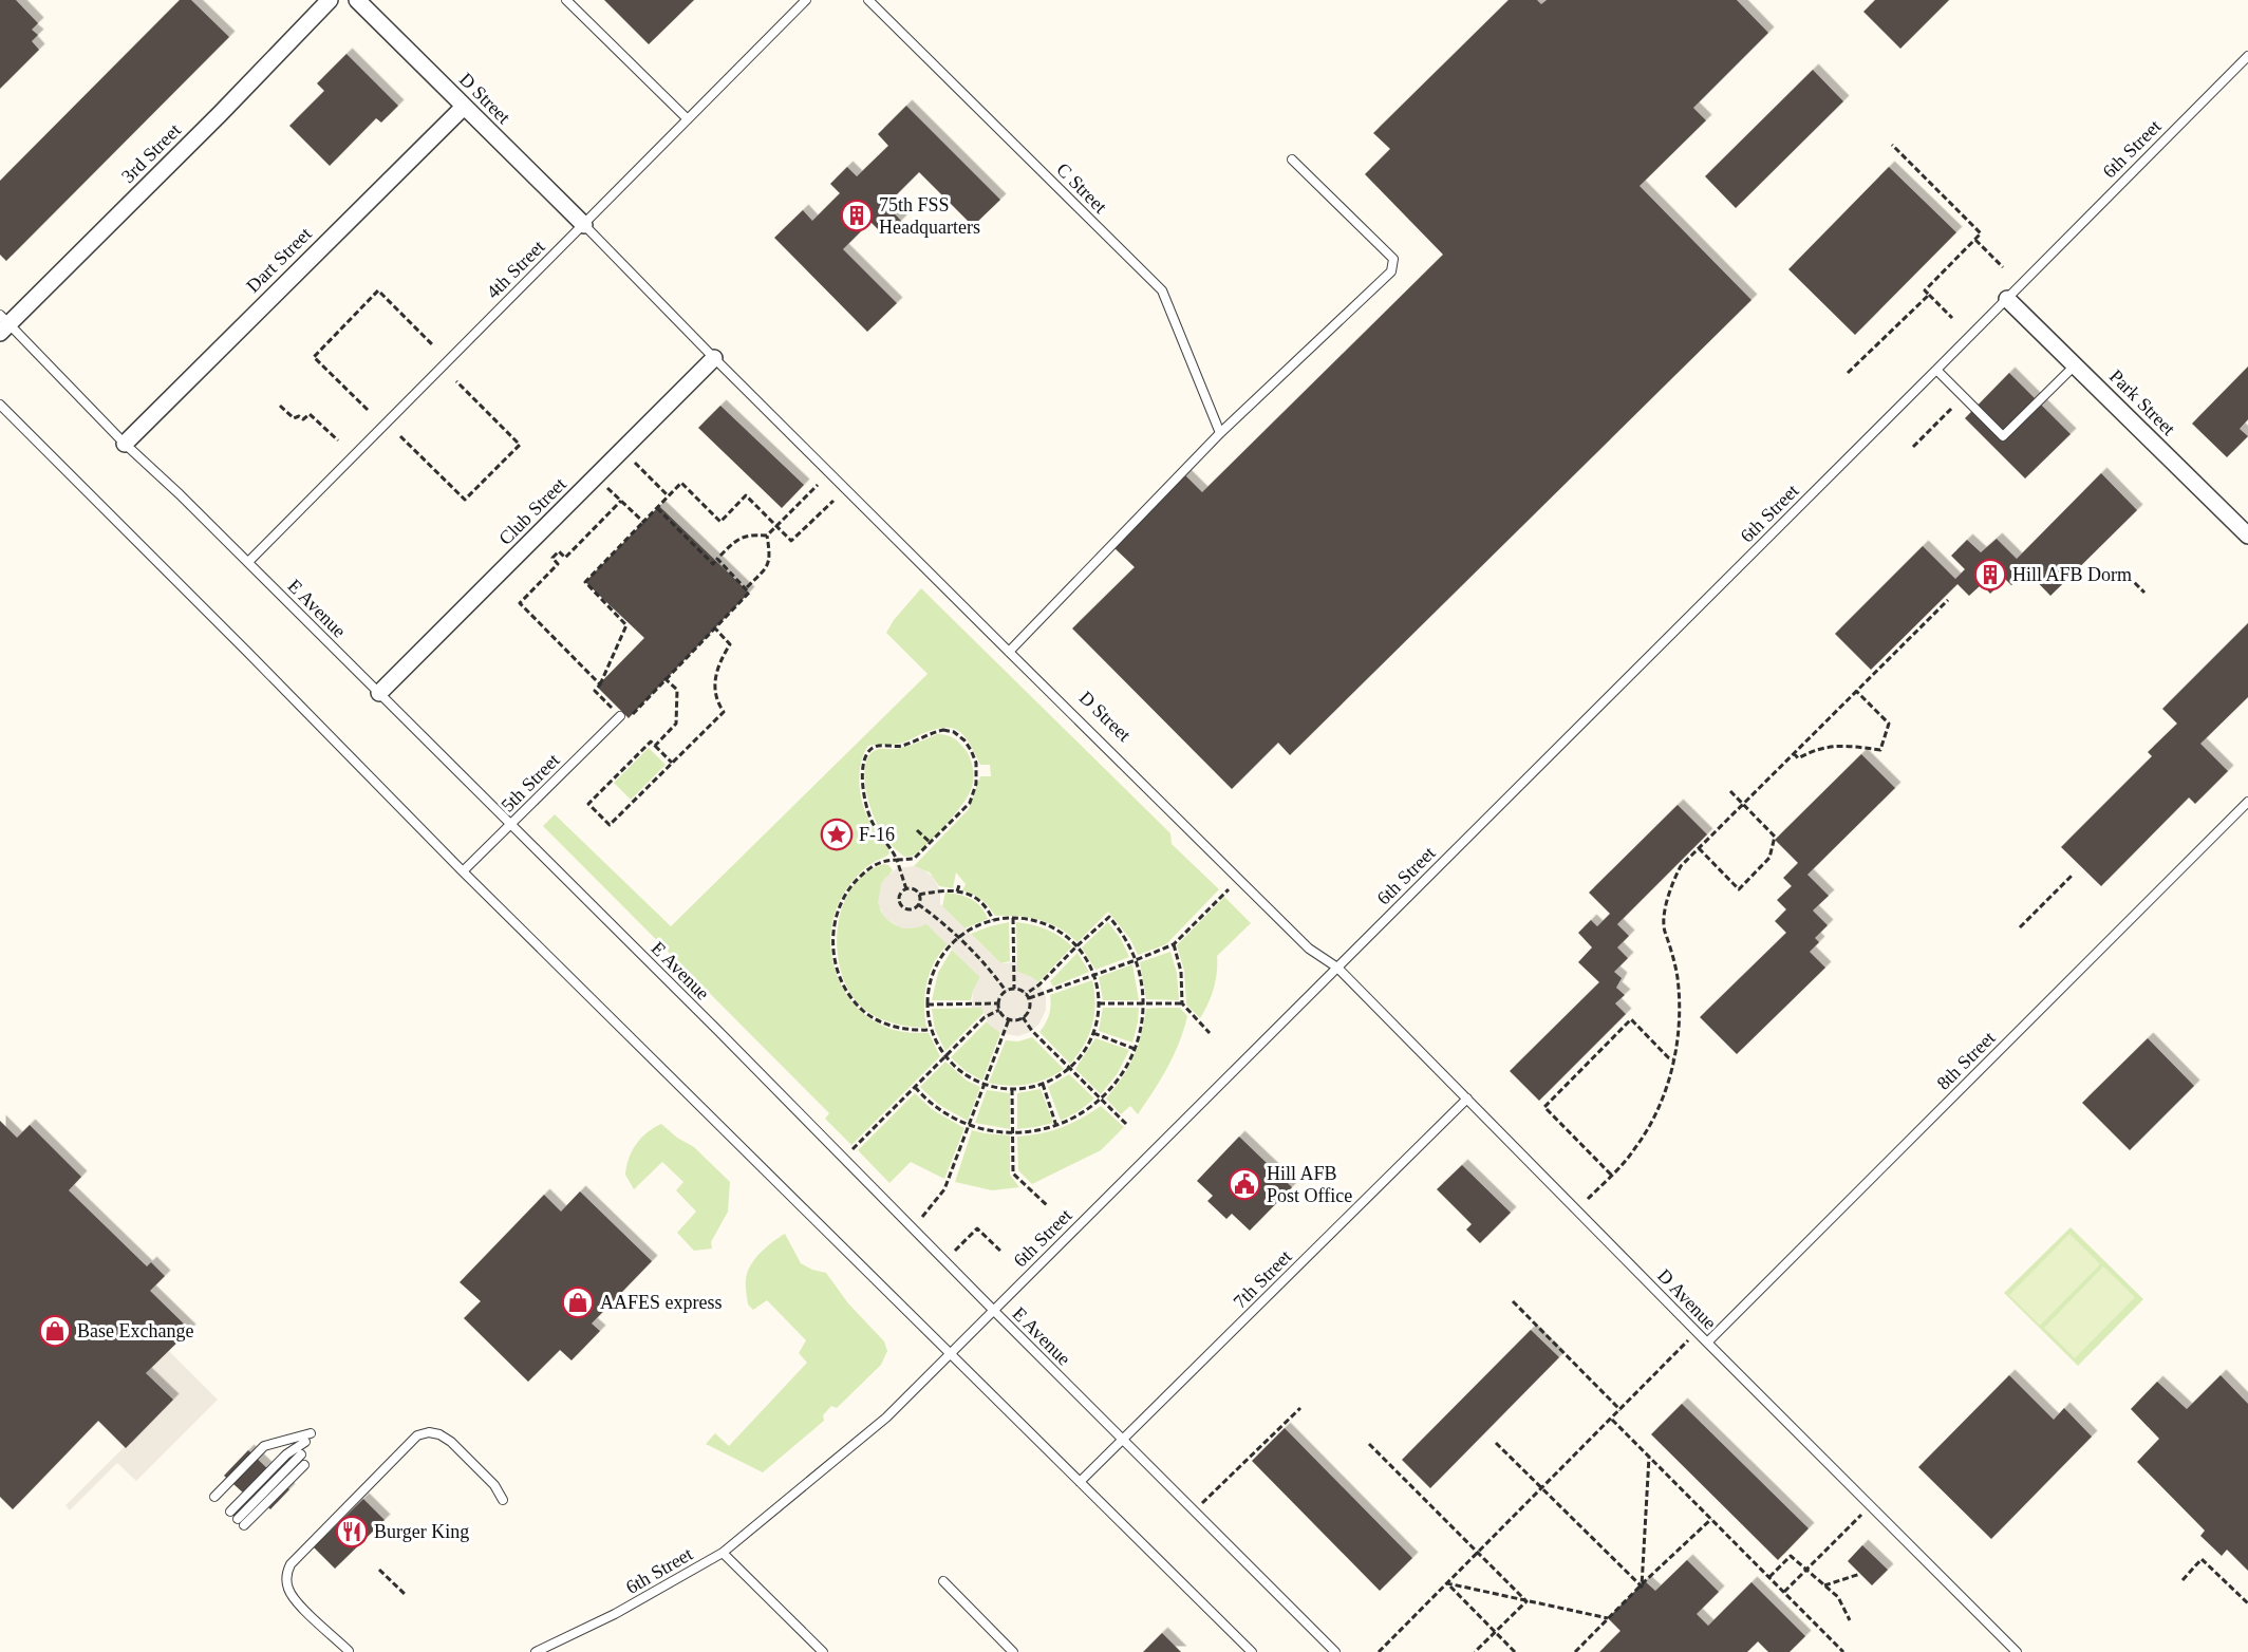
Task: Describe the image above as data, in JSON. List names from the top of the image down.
{
  "streets": {
    "street": [
      "D Street",
      "3rd Street",
      "Dart Street",
      "Park Street",
      "Club Street"
    ],
    "lane": [
      "6th Street",
      "C Street",
      "4th Street",
      "E Avenue",
      "5th Street",
      "8th Street",
      "7th Street",
      "D Avenue"
    ]
  },
  "crossings": [
    ["D Street", "6th Street"],
    ["D Street", "Dart Street"],
    ["D Street", "4th Street"],
    ["D Street", "Club Street"],
    ["D Street", "D Avenue"],
    ["6th Street", "Park Street"],
    ["6th Street", "E Avenue"],
    ["6th Street", "D Avenue"],
    ["3rd Street", "E Avenue"],
    ["Dart Street", "E Avenue"],
    ["4th Street", "E Avenue"],
    ["Club Street", "E Avenue"],
    ["E Avenue", "5th Street"],
    ["E Avenue", "7th Street"],
    ["8th Street", "D Avenue"],
    ["7th Street", "D Avenue"]
  ],
  "places": {
    "building": ["75th FSS Headquarters", "Hill AFB Dorm"],
    "place": ["F-16"],
    "public building": ["Hill AFB Post Office"],
    "shop": ["AAFES express", "Base Exchange"],
    "restaurant": ["Burger King"]
  }
}
